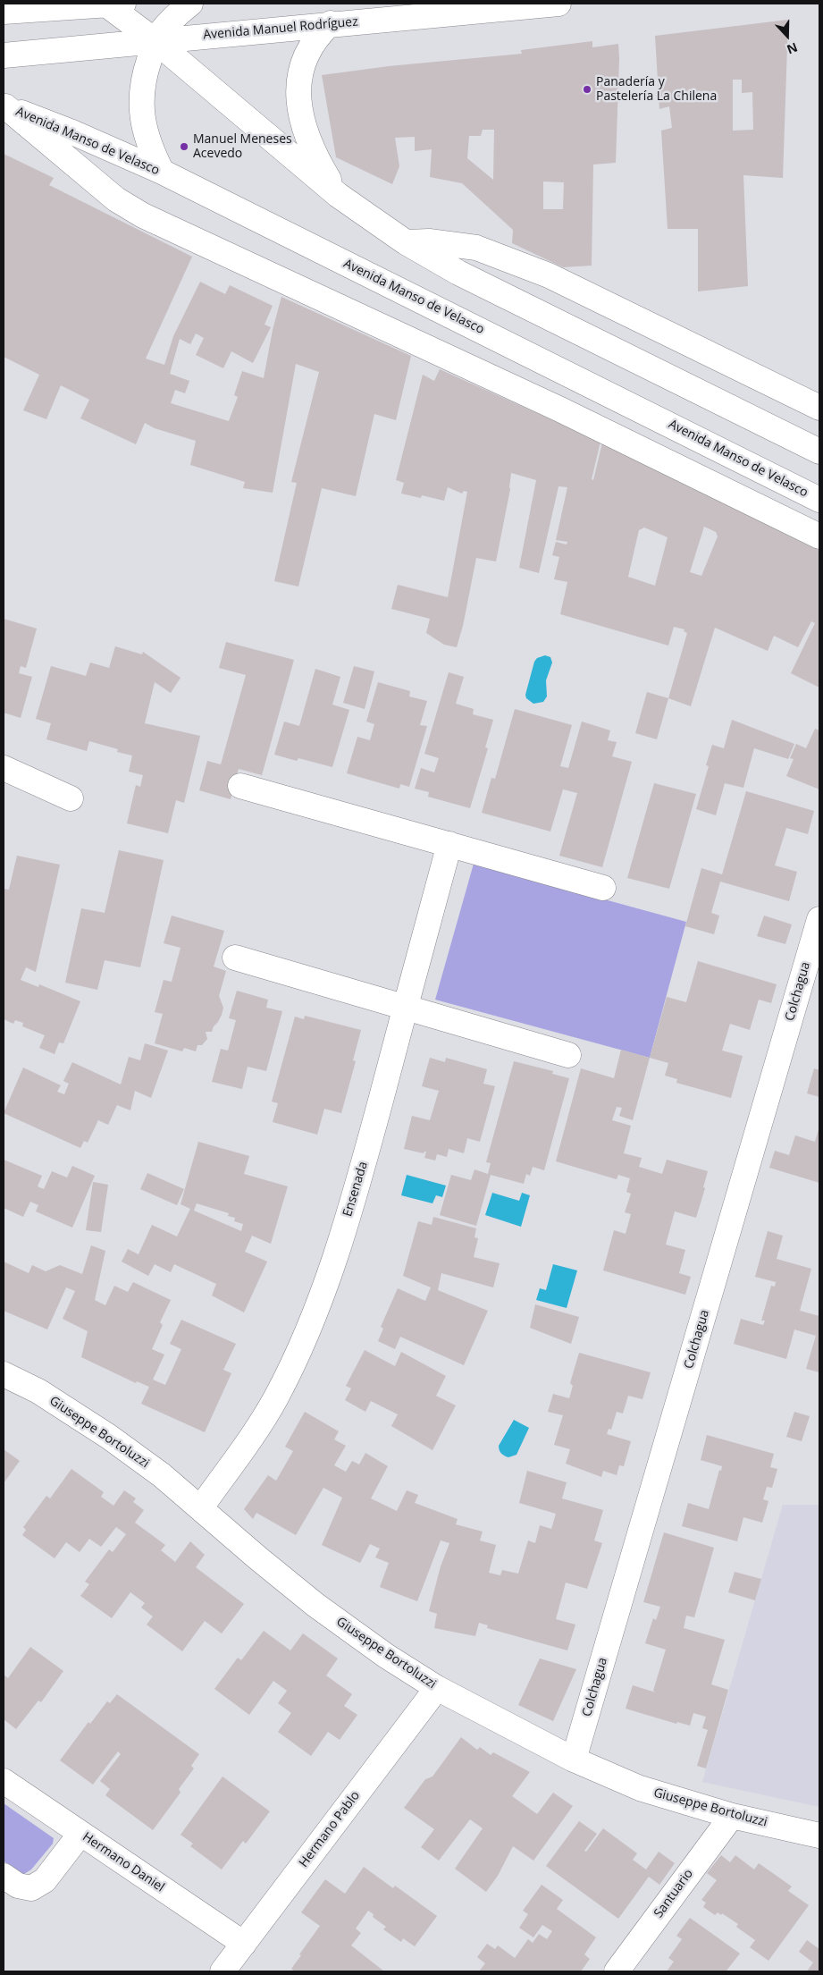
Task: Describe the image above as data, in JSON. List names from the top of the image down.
{
  "streets": {
    "street": [
      "Avenida Manuel Rodríguez",
      "Avenida Manso de Velasco",
      "Colchagua",
      "Ensenada",
      "Giuseppe Bortoluzzi",
      "Hermano Pablo",
      "Hermano Daniel",
      "Santuario"
    ]
  },
  "crossings": [
    ["Colchagua", "Giuseppe Bortoluzzi"],
    ["Ensenada", "Giuseppe Bortoluzzi"],
    ["Giuseppe Bortoluzzi", "Hermano Pablo"],
    ["Giuseppe Bortoluzzi", "Santuario"],
    ["Hermano Pablo", "Hermano Daniel"]
  ],
  "places": ["Panadería y Pastelería La Chilena", "Manuel Meneses Acevedo"],
  "north": "bottom"
}
